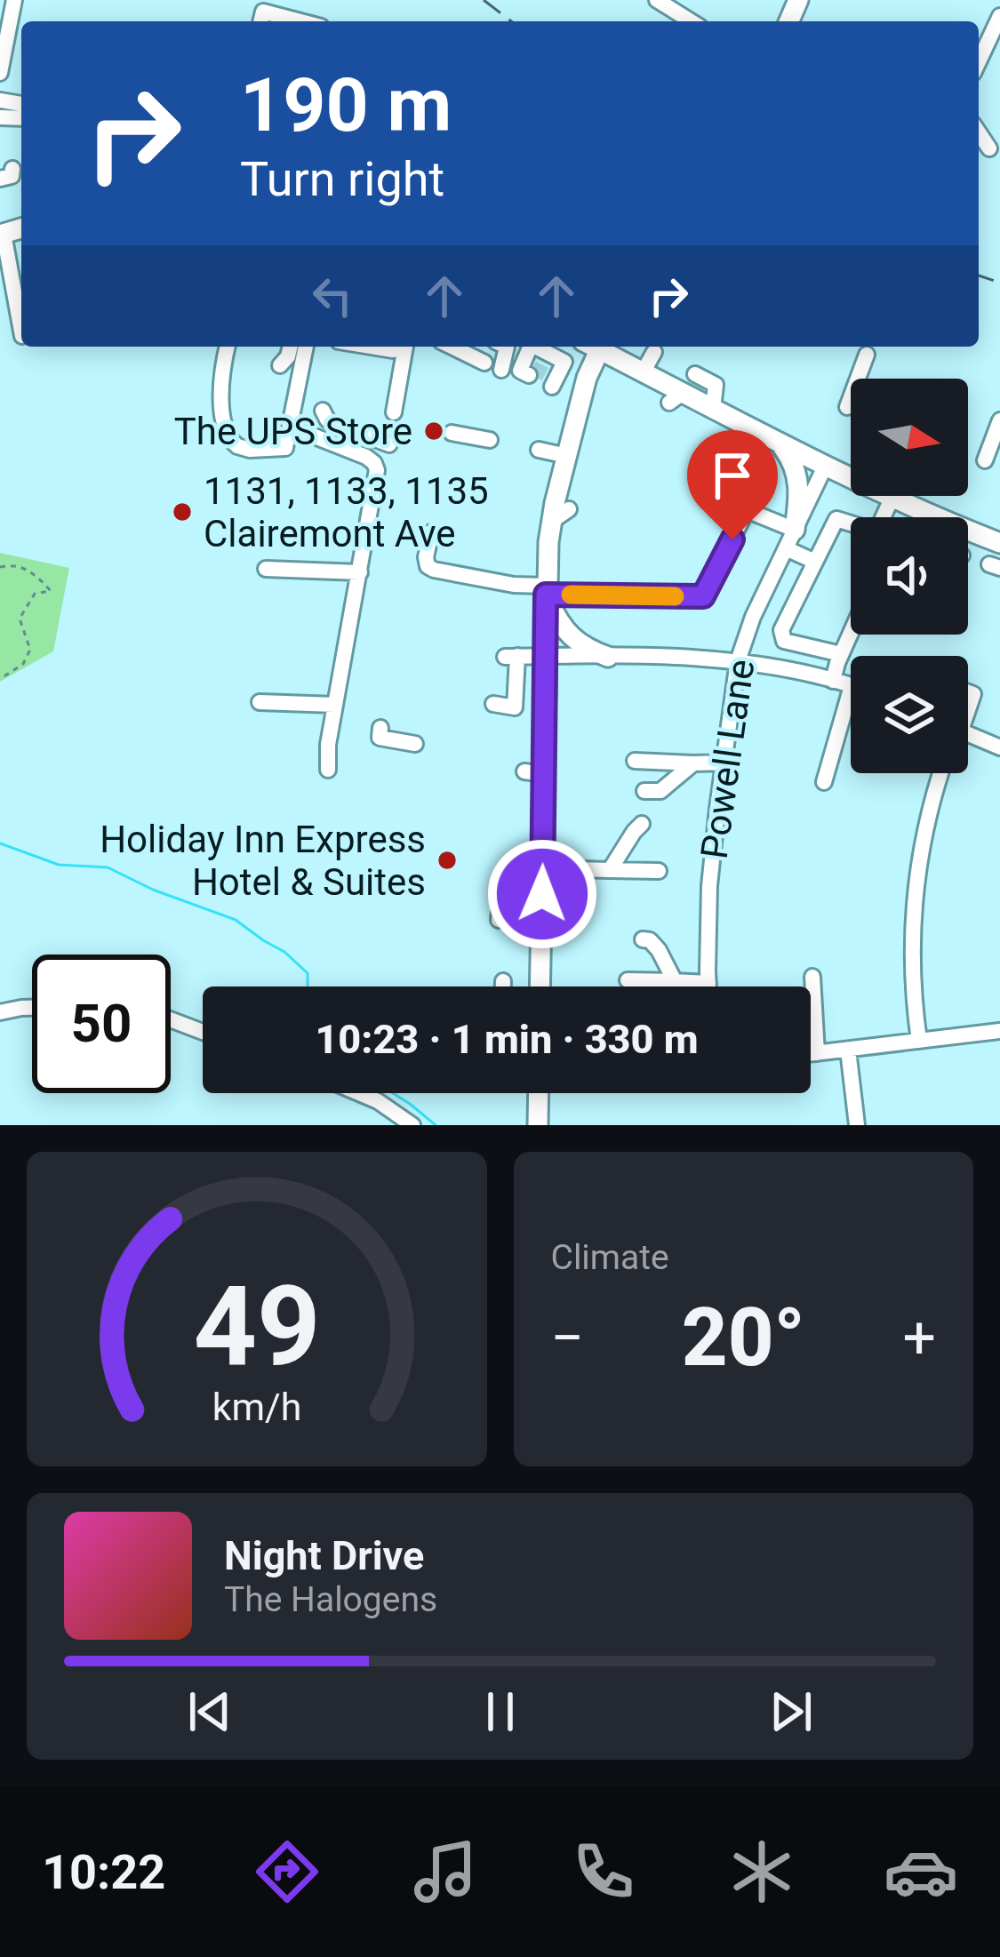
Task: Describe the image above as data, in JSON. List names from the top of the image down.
{
  "streets": {
    "street": ["Powell Lane"]
  },
  "places": ["The UPS Store", "1131, 1133, 1135 Clairemont Ave", "Holiday Inn Express Hotel & Suites"],
  "north": "right",
  "page": {
    "turn": ["190 m", "Turn right"],
    "limit": "50",
    "trip": "10:23 · 1 min · 330 m",
    "tile": "Climate",
    "heat": ["−", "20°", "+"],
    "song": ["Night Drive", "The Halogens"],
    "tabs": "10:22",
    "gauge": ["49", "km/h"]
  }
}
